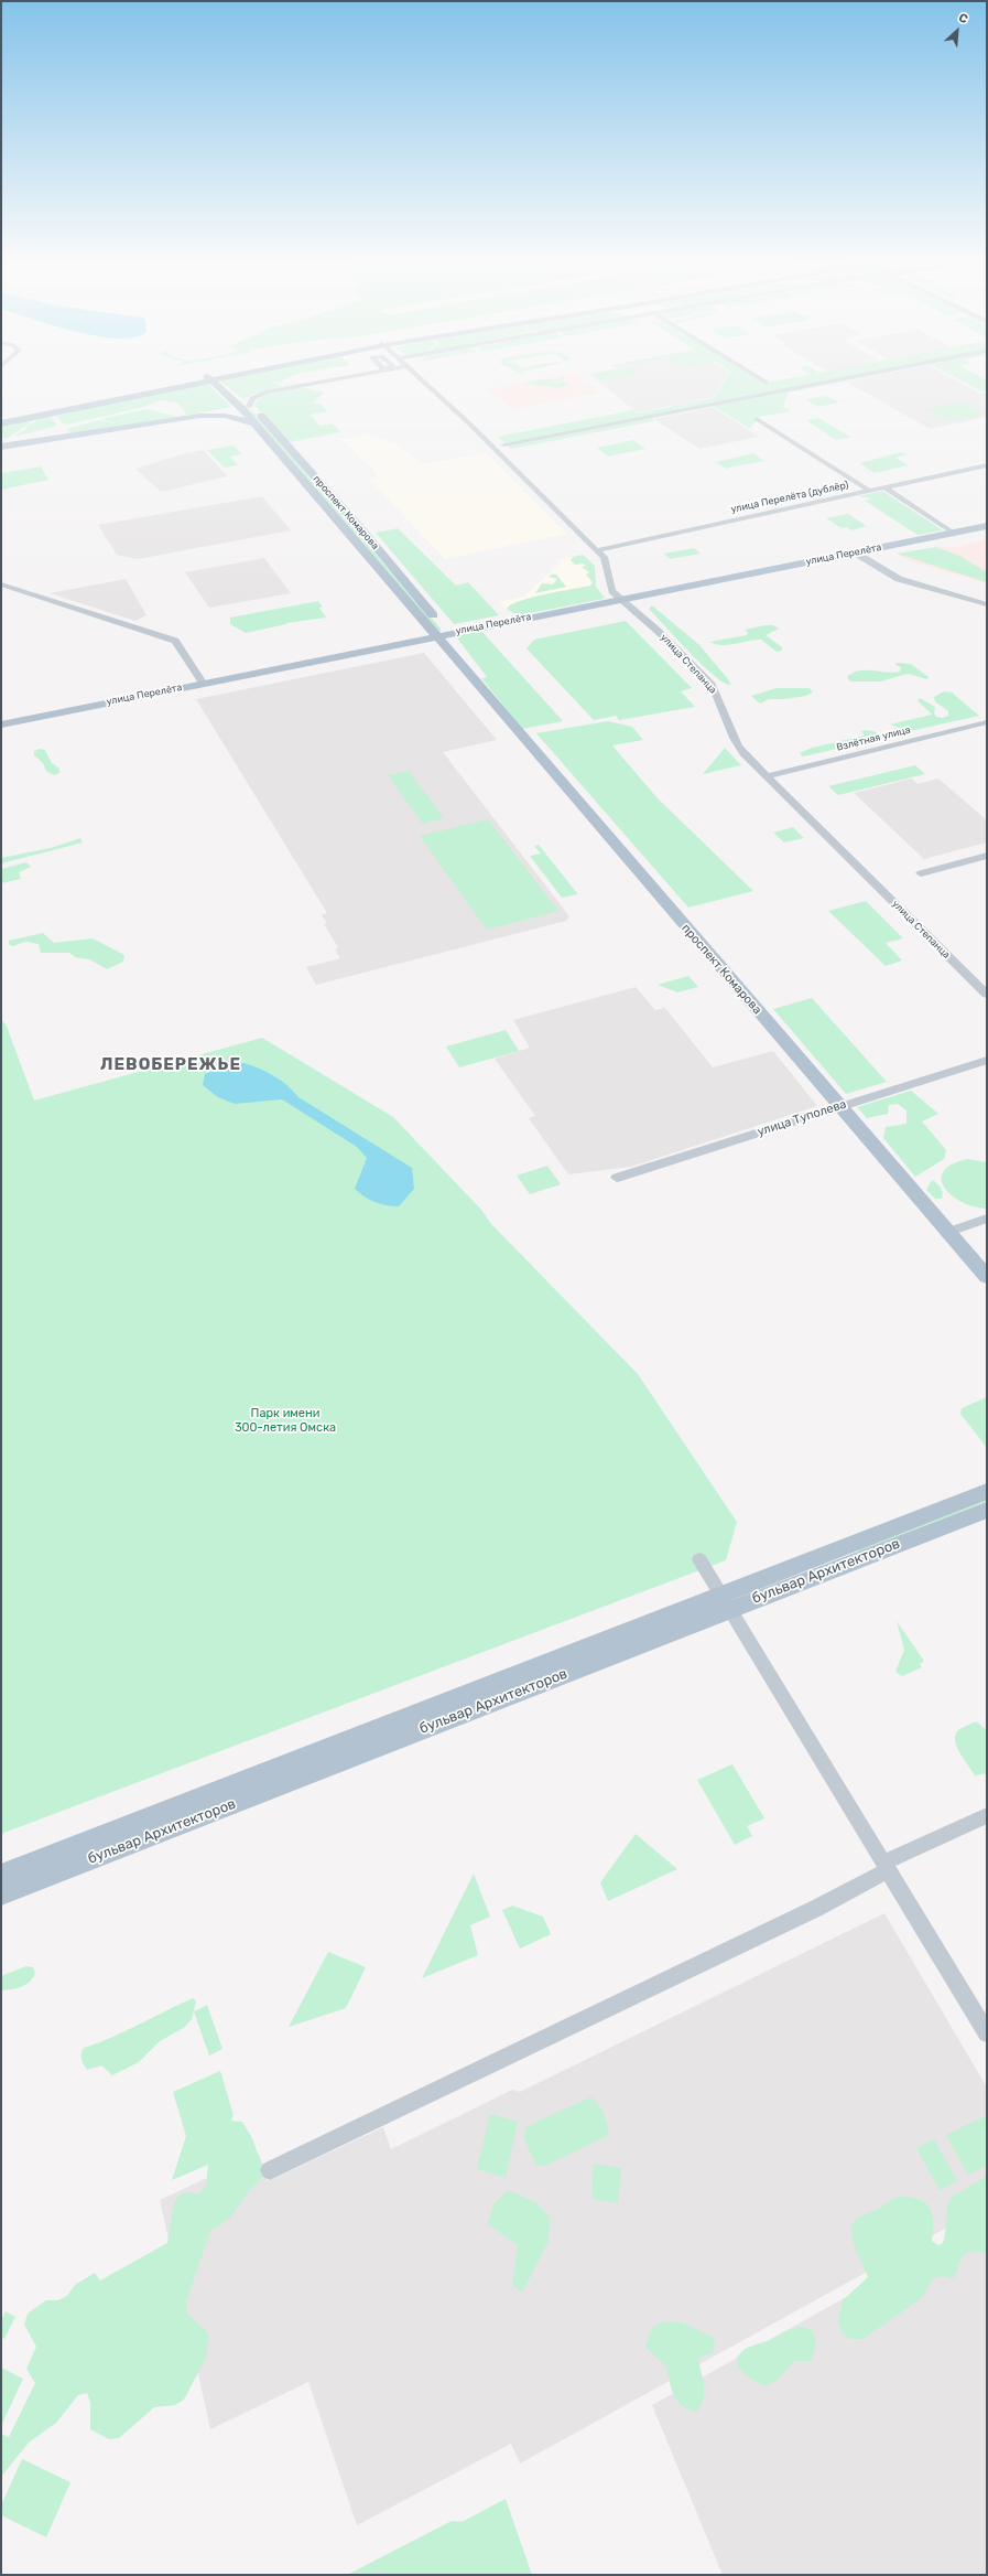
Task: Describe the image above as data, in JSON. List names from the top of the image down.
{
  "streets": {
    "main road": ["проспект Комарова", "улица Перелёта", "бульвар Архитекторов"],
    "street": [
      "улица Перелёта (дублёр)",
      "улица Степанца",
      "Взлётная улица",
      "улица Туполева"
    ]
  },
  "crossings": [
    ["улица Перелёта (дублёр)", "улица Степанца"],
    ["проспект Комарова", "улица Перелёта"],
    ["проспект Комарова", "улица Туполева"],
    ["улица Перелёта", "улица Степанца"],
    ["улица Степанца", "Взлётная улица"]
  ],
  "districts": ["ЛЕВОБЕРЕЖЬЕ"],
  "parks": ["Парк имени 300-летия Омска"],
  "north": "top right"
}
